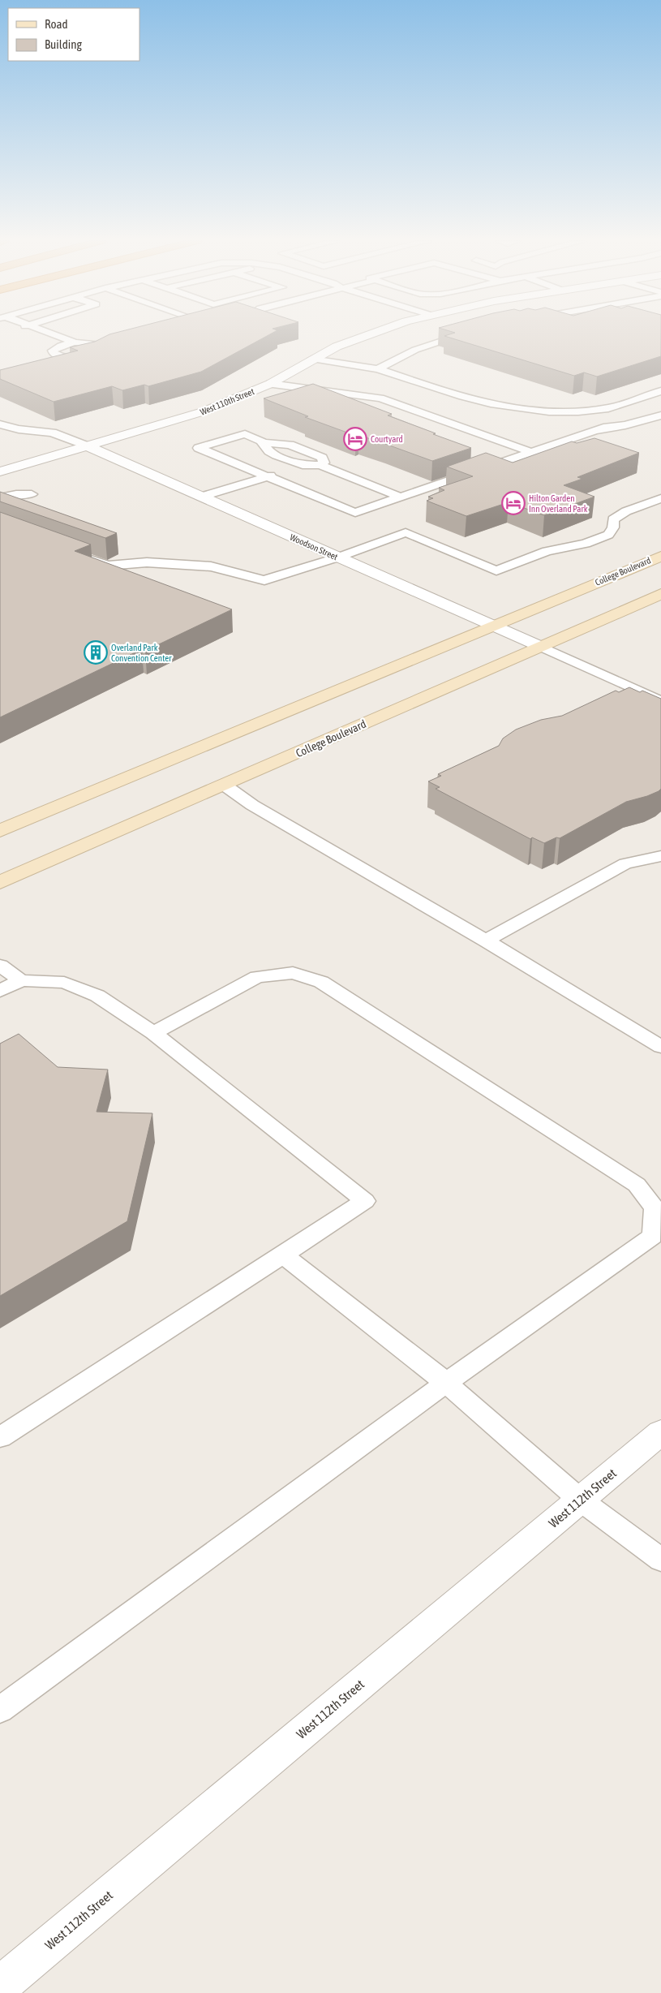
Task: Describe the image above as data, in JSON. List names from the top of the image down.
{
  "streets": {
    "main road": ["College Boulevard"],
    "street": ["West 110th Street", "Woodson Street", "West 112th Street"]
  },
  "crossings": [
    ["West 110th Street", "Woodson Street"],
    ["Woodson Street", "College Boulevard"]
  ],
  "places": {
    "hotel": ["Courtyard", "Hilton Garden Inn Overland Park"],
    "building": ["Overland Park Convention Center"]
  },
  "legend": ["Road", "Building"]
}
